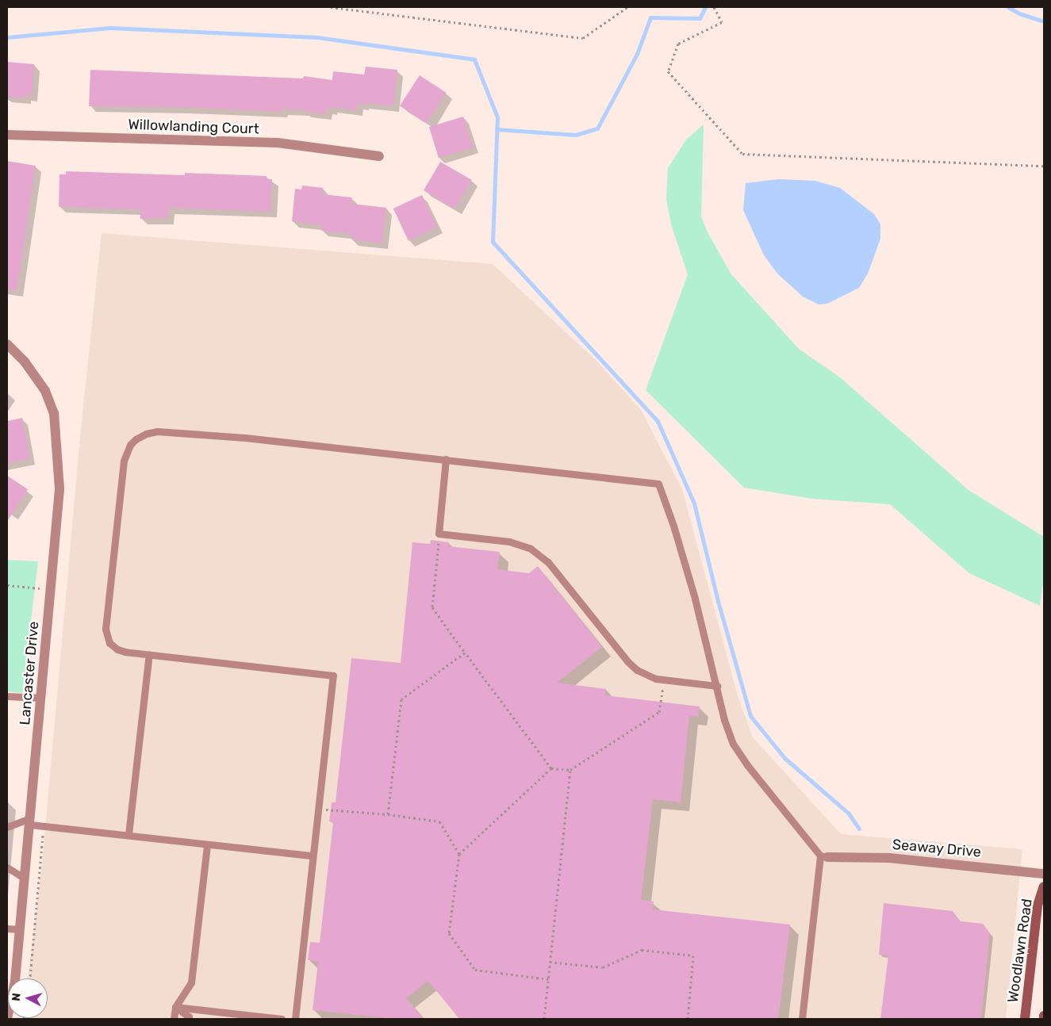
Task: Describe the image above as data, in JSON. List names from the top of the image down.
{
  "streets": {
    "main road": ["Woodlawn Road"],
    "street": ["Willowlanding Court", "Lancaster Drive", "Seaway Drive"]
  },
  "north": "left"
}
